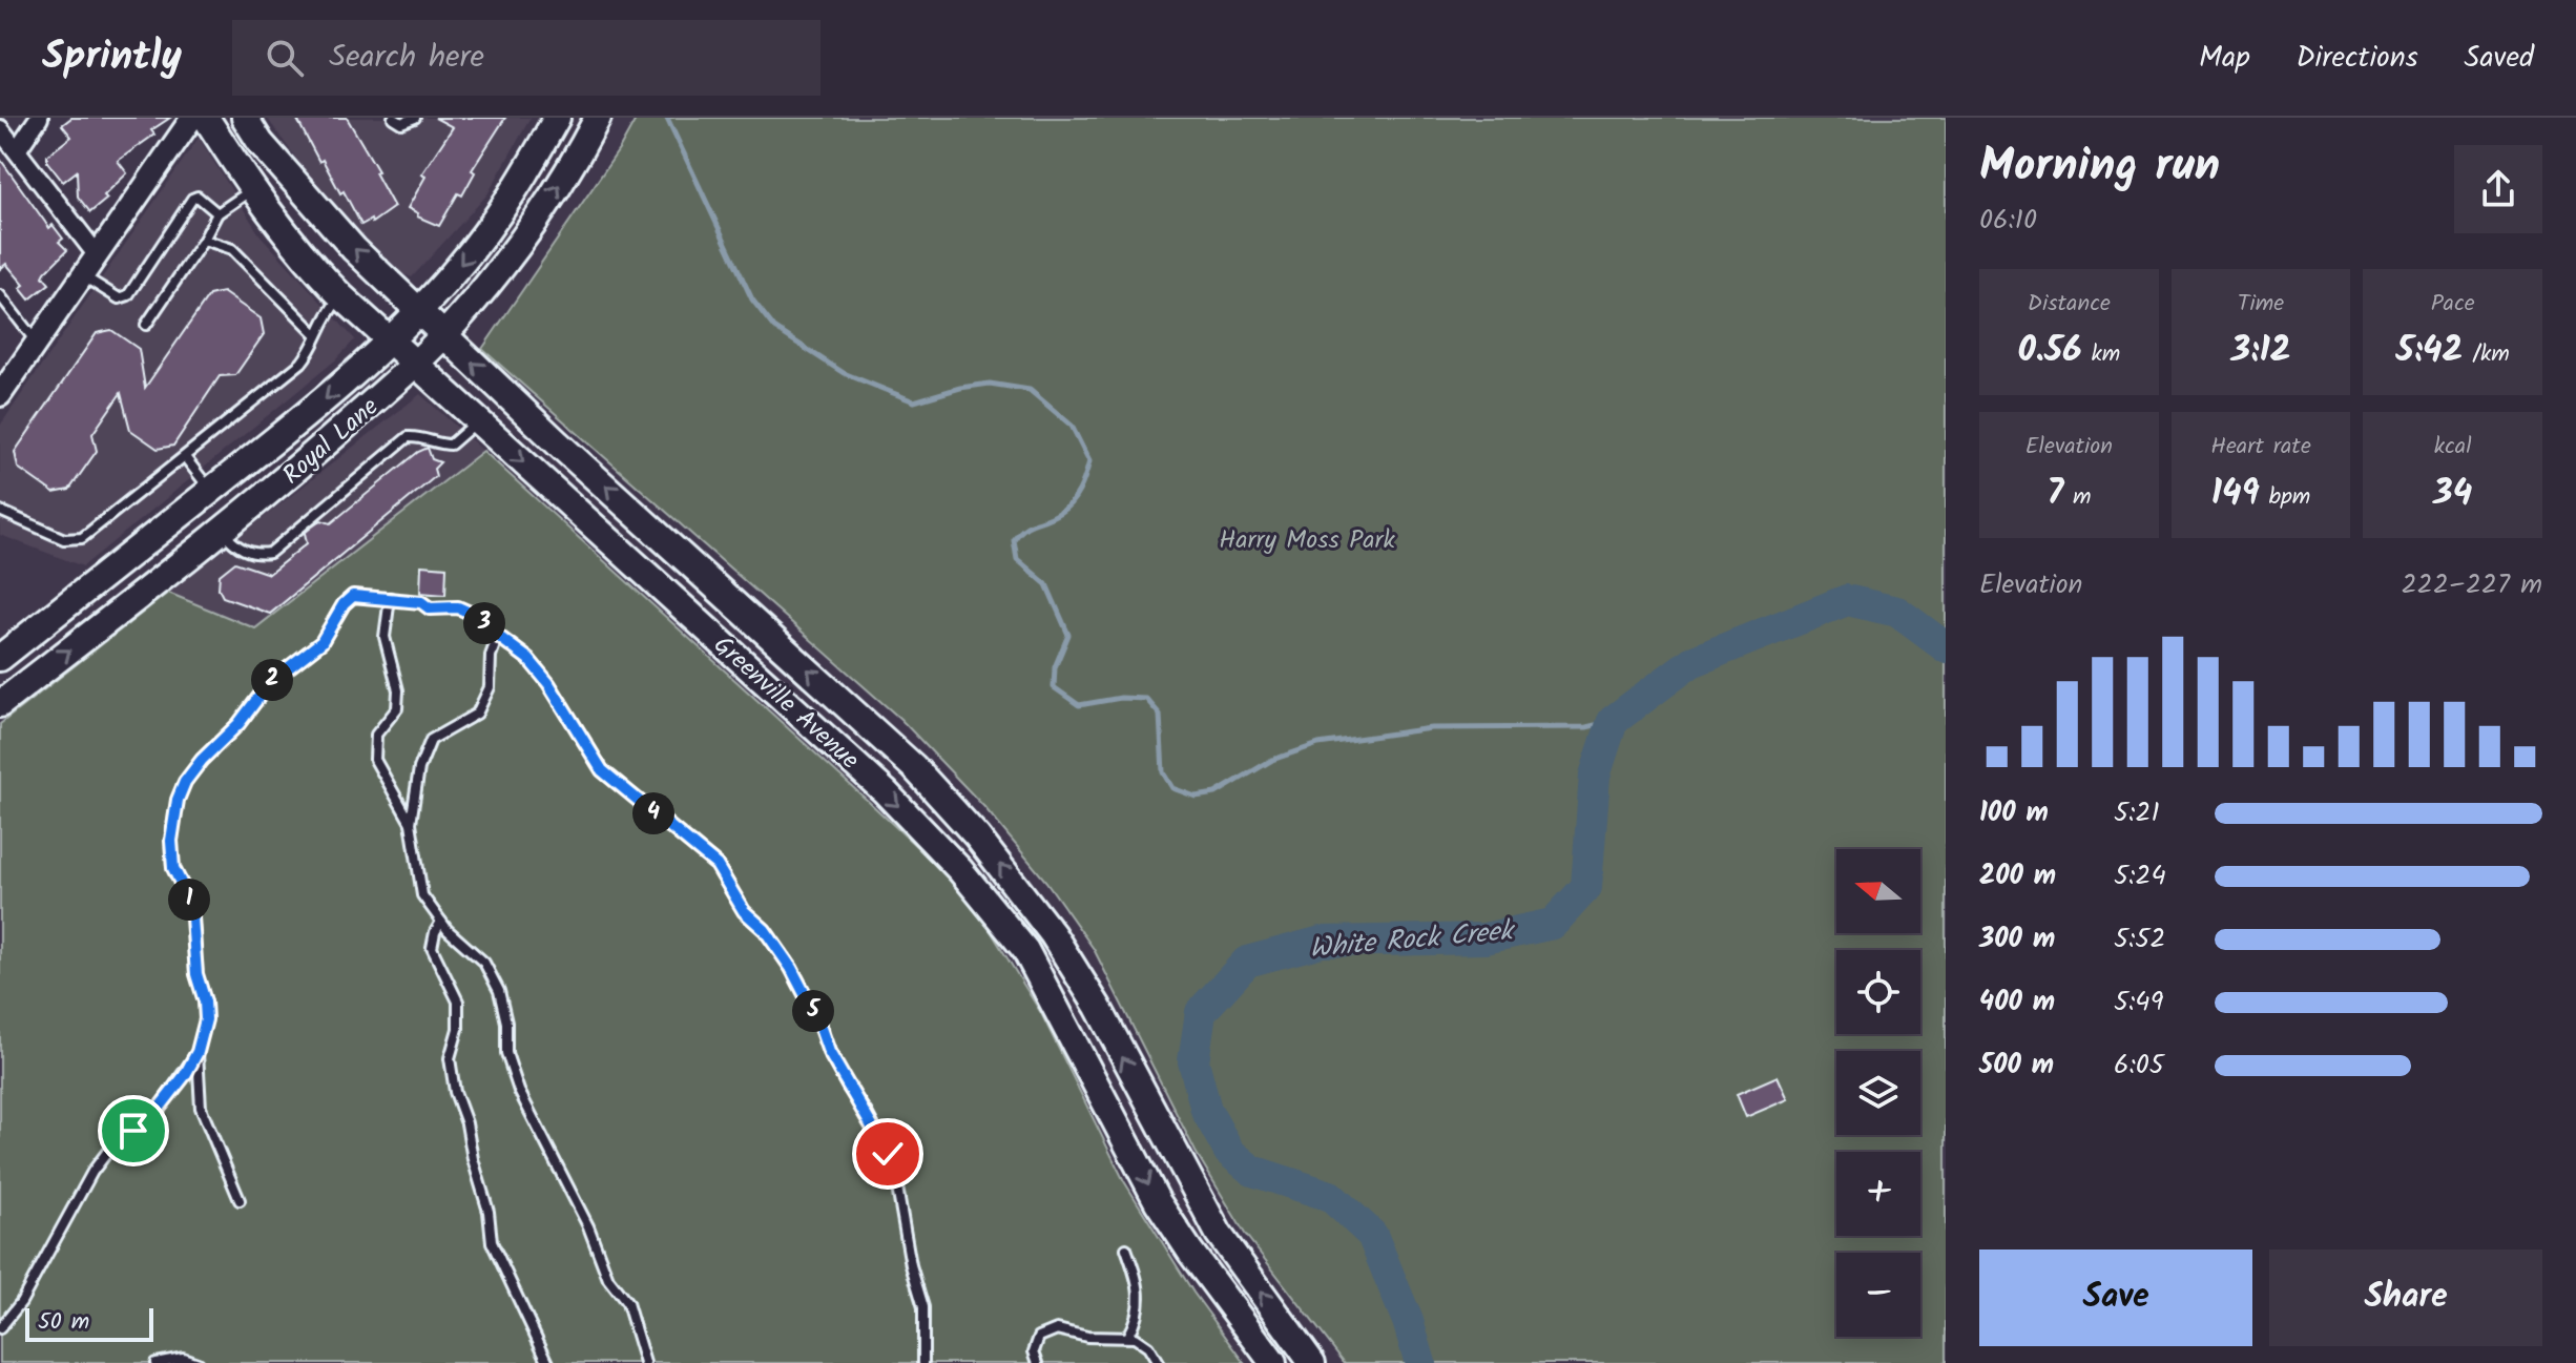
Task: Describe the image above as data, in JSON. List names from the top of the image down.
{
  "streets": {
    "main road": ["Royal Lane", "Greenville Avenue"]
  },
  "crossings": [
    ["Royal Lane", "Greenville Avenue"]
  ],
  "water": ["White Rock Creek"],
  "parks": ["Harry Moss Park"],
  "scale_bar": "50 m",
  "north": "left",
  "page": {
    "header": "Sprintly",
    "search": "Search here",
    "nav": ["Map", "Directions", "Saved"],
    "heading": ["Morning run", "06:10"],
    "stats": [
      ["Distance", "0.56 km"],
      ["Time", "3:12"],
      ["Pace", "5:42 /km"],
      ["Elevation", "7 m"],
      ["Heart rate", "149 bpm"],
      ["kcal", "34"]
    ],
    "chart": ["Elevation", "222–227 m"],
    "pins": [
      "3",
      "2",
      "4",
      "1",
      "5"
    ],
    "list": [
      {
        "name": "100 m",
        "note": "5:21"
      },
      {
        "name": "200 m",
        "note": "5:24"
      },
      {
        "name": "300 m",
        "note": "5:52"
      },
      {
        "name": "400 m",
        "note": "5:49"
      },
      {
        "name": "500 m",
        "note": "6:05"
      }
    ],
    "map_buttons": ["+", "−"],
    "buttons": ["Save", "Share"],
    "scale": "50 m"
  }
}
